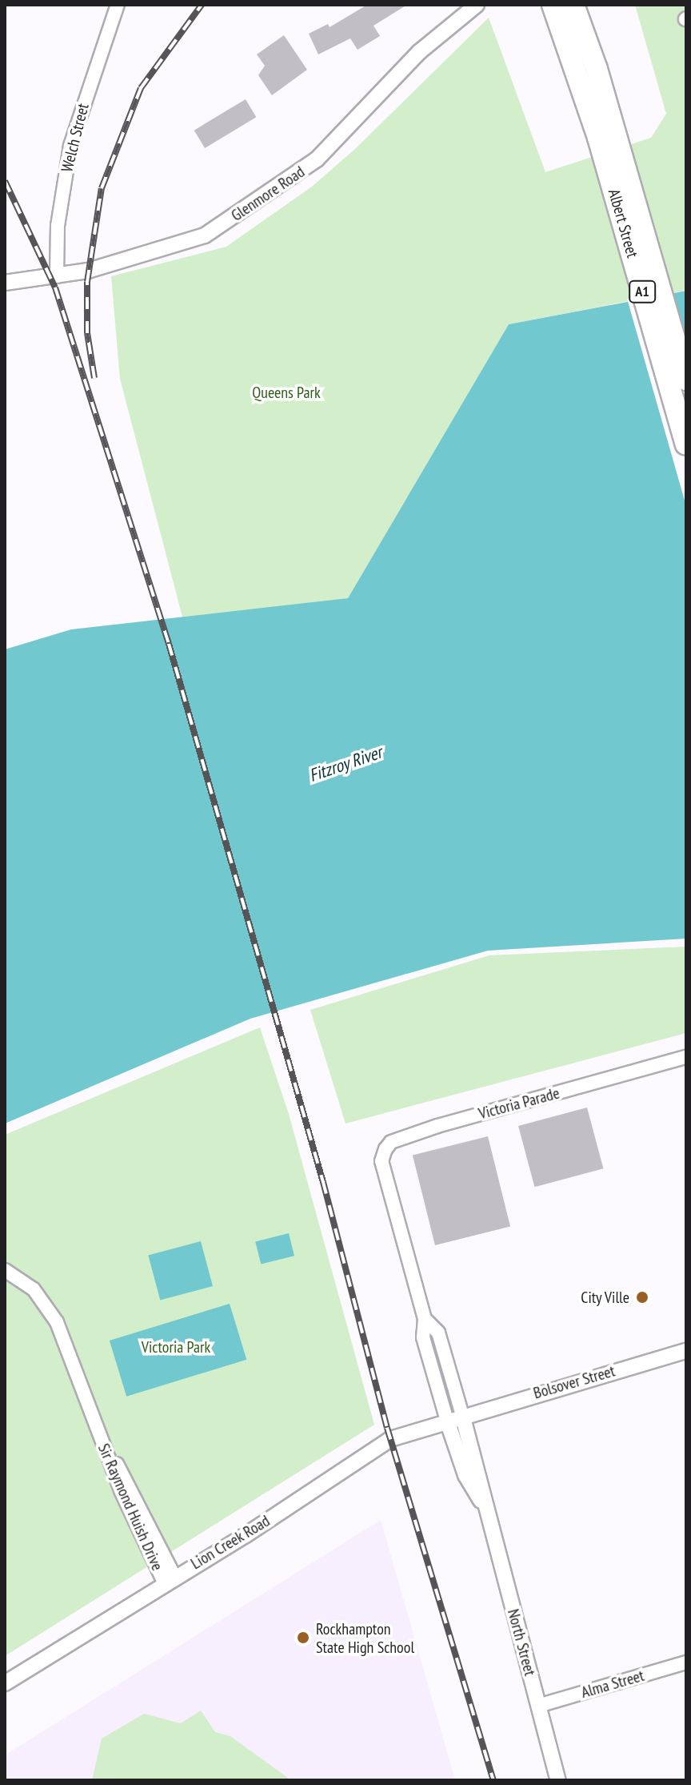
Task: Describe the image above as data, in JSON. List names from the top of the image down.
{
  "streets": {
    "highway": ["Albert Street", "A1"],
    "street": [
      "Welch Street",
      "Glenmore Road",
      "Victoria Parade",
      "Bolsover Street",
      "Sir Raymond Huish Drive",
      "Lion Creek Road",
      "North Street",
      "Alma Street"
    ]
  },
  "crossings": [
    ["Welch Street", "Glenmore Road"],
    ["Victoria Parade", "North Street"],
    ["Bolsover Street", "Lion Creek Road"],
    ["Bolsover Street", "North Street"],
    ["Sir Raymond Huish Drive", "Lion Creek Road"],
    ["Lion Creek Road", "North Street"],
    ["North Street", "Alma Street"]
  ],
  "water": ["Fitzroy River"],
  "parks": ["Queens Park", "Victoria Park"],
  "places": ["City Ville", "Rockhampton State High School"]
}
